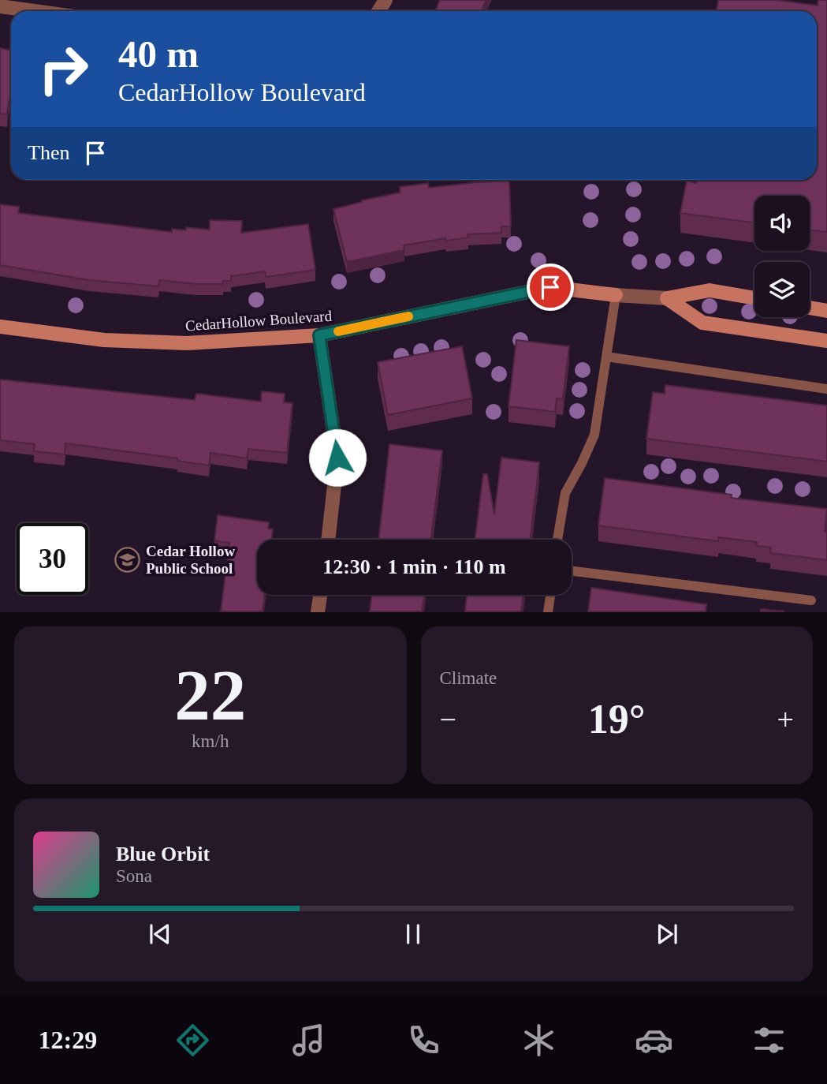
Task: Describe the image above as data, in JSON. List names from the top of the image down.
{
  "streets": {
    "street": ["CedarHollow Boulevard"]
  },
  "places": {
    "school or university": ["Cedar Hollow Public School"]
  },
  "page": {
    "turn": ["40 m", "CedarHollow Boulevard"],
    "then": "Then",
    "limit": "30",
    "trip": "12:30 · 1 min · 110 m",
    "tile": [
      ["22", "km/h"],
      "Climate"
    ],
    "heat": ["−", "19°", "+"],
    "song": ["Blue Orbit", "Sona"],
    "tabs": "12:29"
  }
}
